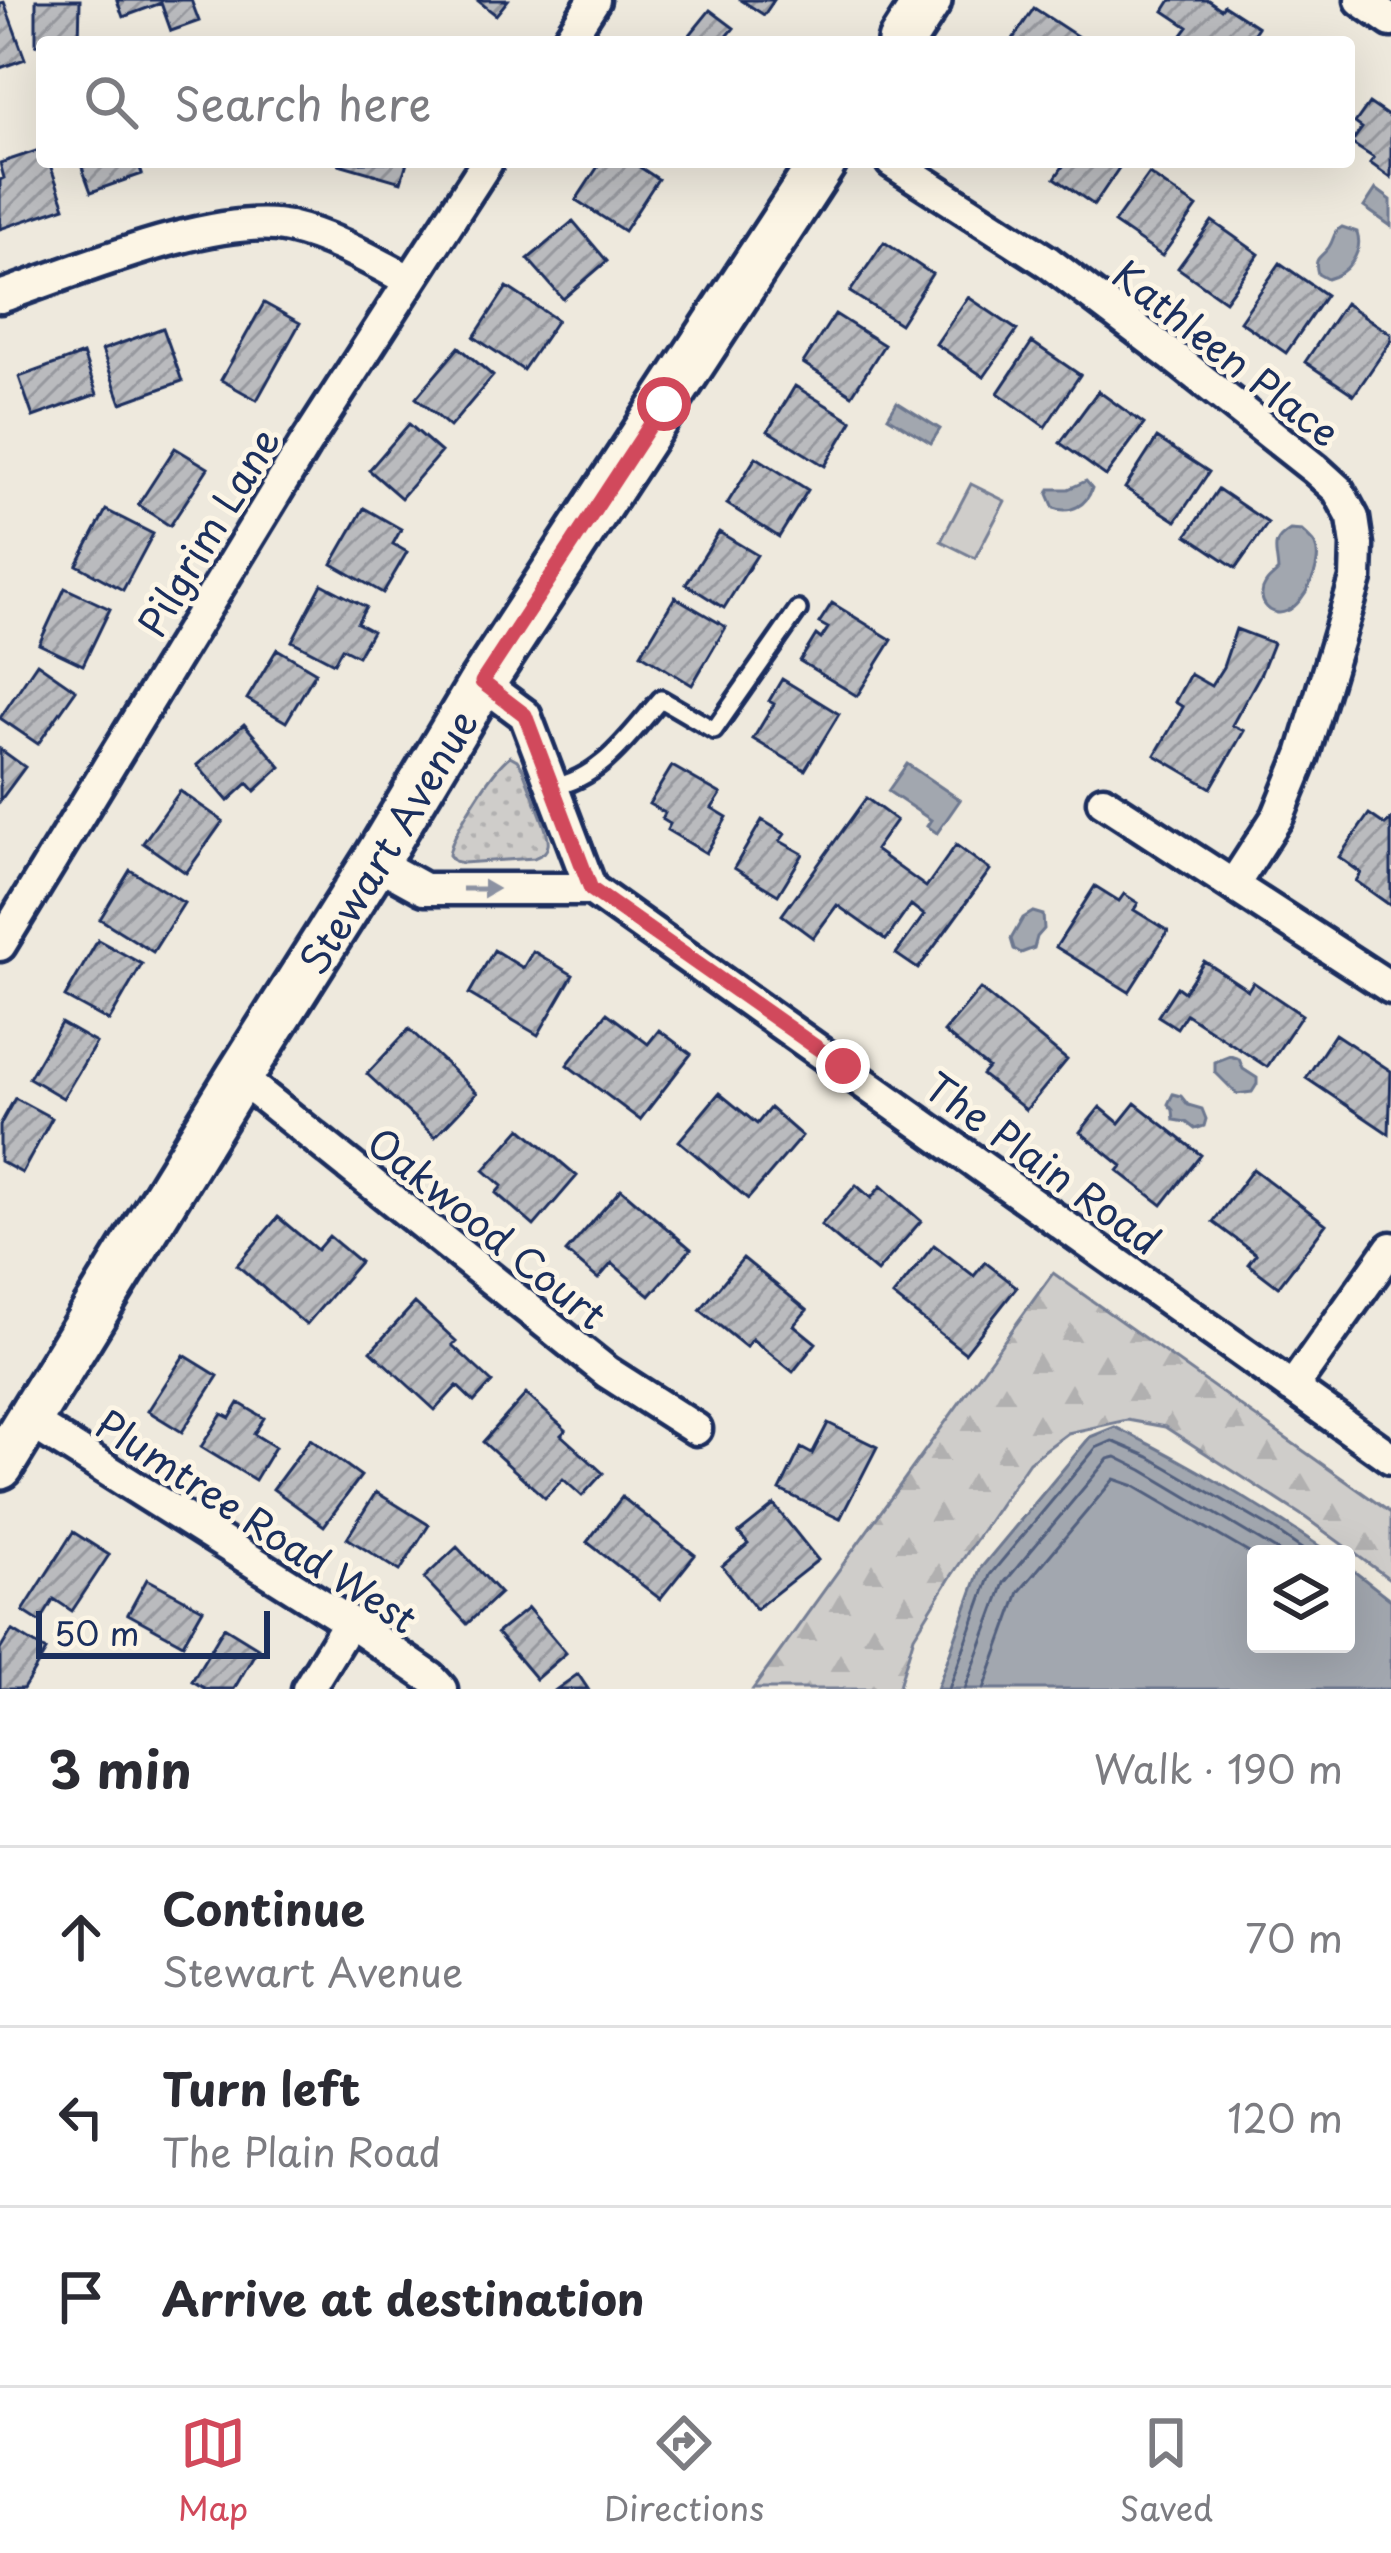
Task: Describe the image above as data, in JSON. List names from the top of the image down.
{
  "streets": {
    "street": [
      "Kathleen Place",
      "Pilgrim Lane",
      "Stewart Avenue",
      "The Plain Road",
      "Oakwood Court",
      "Plumtree Road West"
    ]
  },
  "crossings": [
    ["Stewart Avenue", "Oakwood Court"],
    ["Stewart Avenue", "Plumtree Road West"]
  ],
  "scale_bar": "50 m",
  "page": {
    "search": "Search here",
    "scale": "50 m",
    "heading": ["3 min", "Walk · 190 m"],
    "list": [
      ["Continue", "Stewart Avenue", "70 m"],
      ["Turn left", "The Plain Road", "120 m"],
      "Arrive at destination"
    ],
    "nav": ["Map", "Directions", "Saved"]
  }
}
